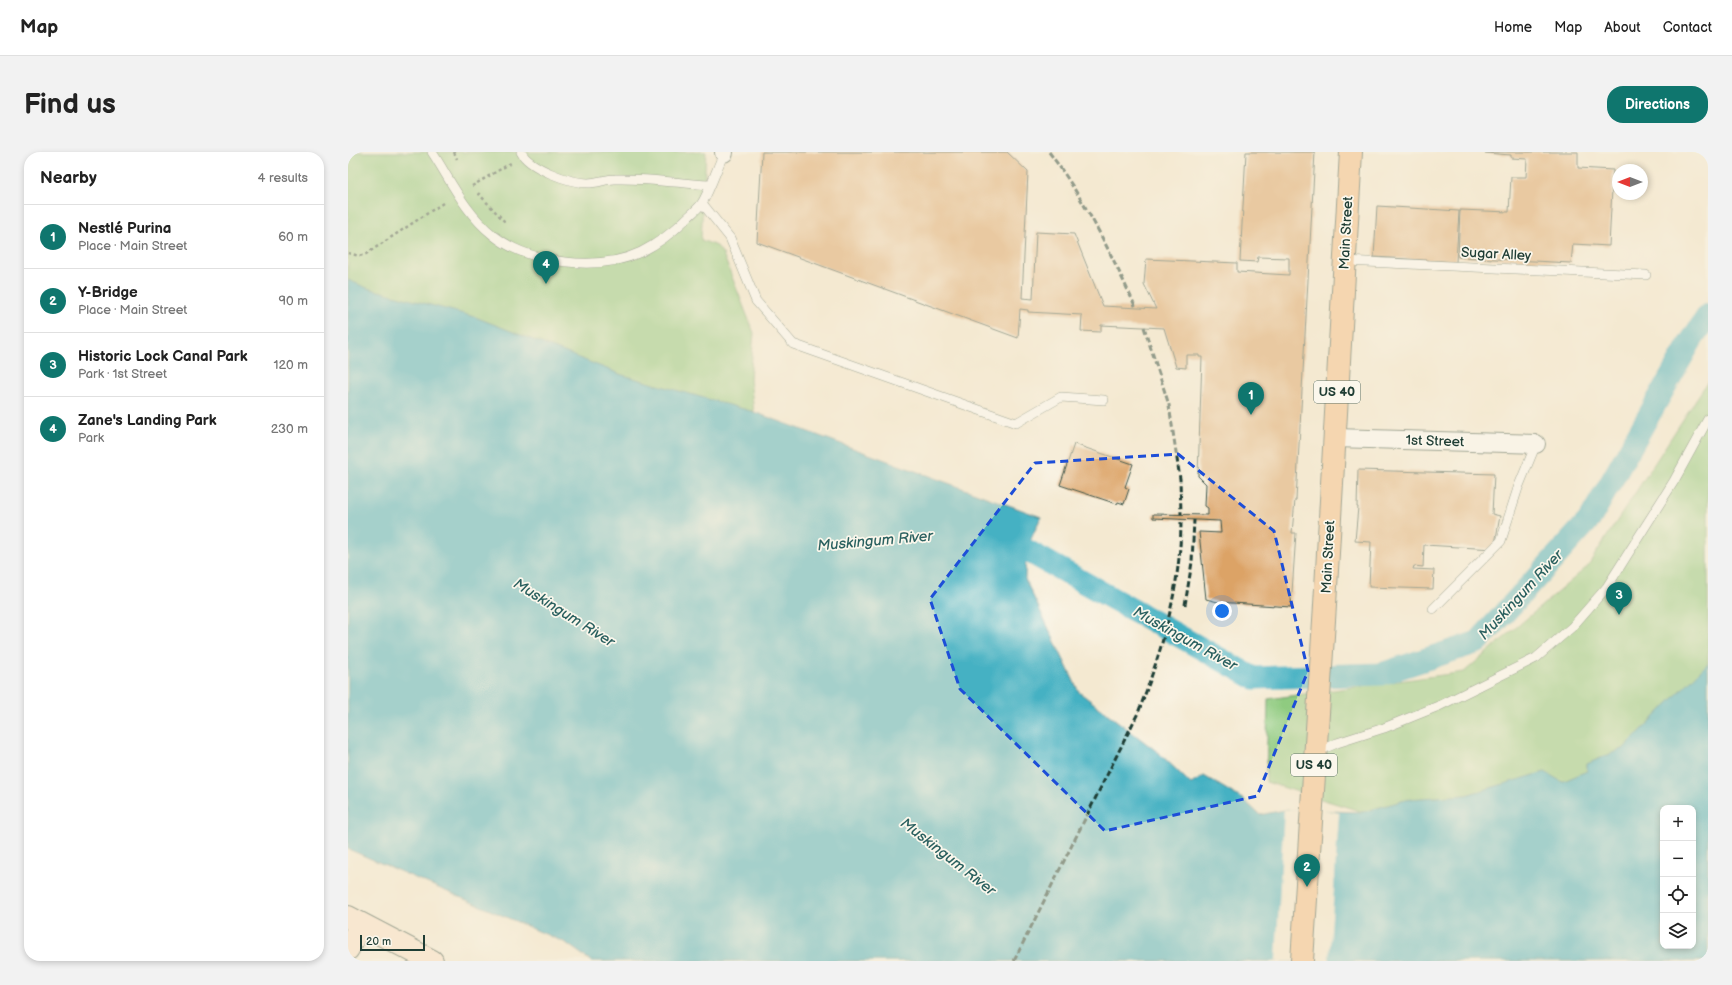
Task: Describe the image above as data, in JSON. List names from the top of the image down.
{
  "streets": {
    "main road": ["Main Street", "US 40"],
    "street": ["1st Street"],
    "lane": ["Sugar Alley"]
  },
  "crossings": [
    ["Main Street", "Sugar Alley"],
    ["Main Street", "1st Street"]
  ],
  "water": ["Muskingum River"],
  "scale_bar": "20 m",
  "north": "left",
  "page": {
    "header": "Map",
    "nav": [
      "Home",
      "Map",
      "About",
      "Contact"
    ],
    "buttons": "Directions",
    "title": "Find us",
    "heading": ["Nearby", "4 results"],
    "list": [
      {
        "mark": "1",
        "name": "Nestlé Purina",
        "note": "Place · Main Street",
        "value": "60 m"
      },
      {
        "mark": "2",
        "name": "Y-Bridge",
        "note": "Place · Main Street",
        "value": "90 m"
      },
      {
        "mark": "3",
        "name": "Historic Lock Canal Park",
        "note": "Park · 1st Street",
        "value": "120 m"
      },
      {
        "mark": "4",
        "name": "Zane's Landing Park",
        "note": "Park",
        "value": "230 m"
      }
    ],
    "pins": [
      "4",
      "1",
      "3",
      "2"
    ],
    "map_buttons": ["+", "−"],
    "scale": "20 m"
  }
}
